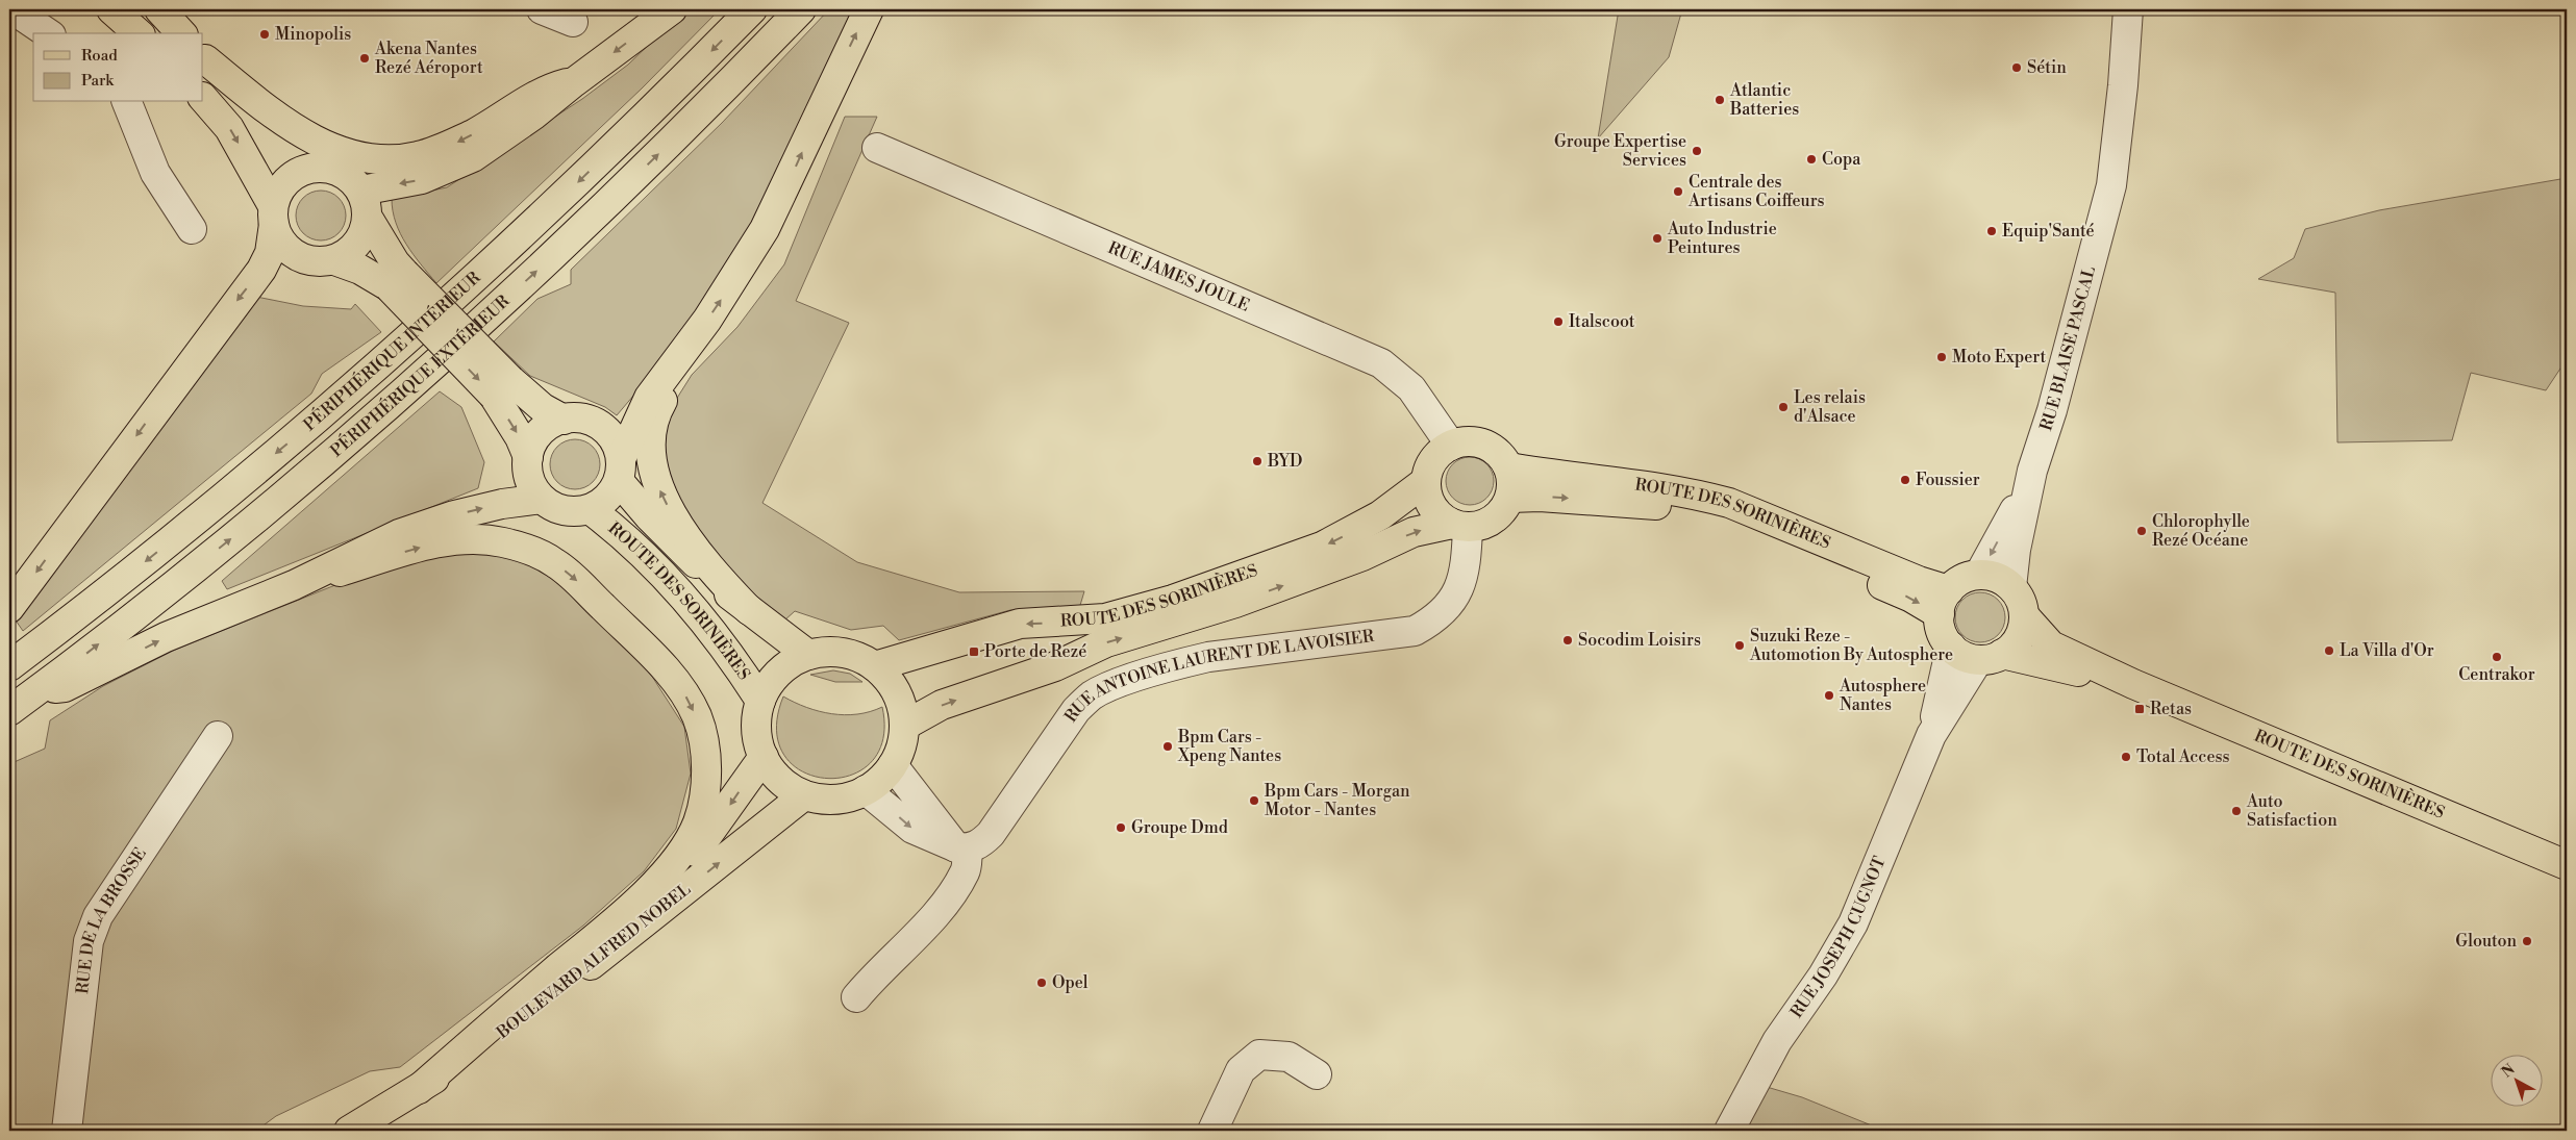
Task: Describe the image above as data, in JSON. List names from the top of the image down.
{
  "streets": {
    "main road": [
      "PÉRIPHÉRIQUE INTÉRIEUR",
      "PÉRIPHÉRIQUE EXTÉRIEUR",
      "ROUTE DES SORINIÈRES",
      "BOULEVARD ALFRED NOBEL"
    ],
    "street": [
      "RUE JAMES JOULE",
      "RUE BLAISE PASCAL",
      "RUE ANTOINE LAURENT DE LAVOISIER",
      "RUE DE LA BROSSE",
      "RUE JOSEPH CUGNOT"
    ]
  },
  "crossings": [
    ["RUE JAMES JOULE", "ROUTE DES SORINIÈRES"],
    ["RUE JAMES JOULE", "RUE ANTOINE LAURENT DE LAVOISIER"],
    ["RUE BLAISE PASCAL", "ROUTE DES SORINIÈRES"],
    ["RUE BLAISE PASCAL", "RUE JOSEPH CUGNOT"],
    ["ROUTE DES SORINIÈRES", "RUE ANTOINE LAURENT DE LAVOISIER"],
    ["ROUTE DES SORINIÈRES", "RUE JOSEPH CUGNOT"],
    ["ROUTE DES SORINIÈRES", "BOULEVARD ALFRED NOBEL"]
  ],
  "places": {
    "other": [
      "Minopolis",
      "Akena Nantes Rezé Aéroport",
      "Sétin",
      "Atlantic Batteries",
      "Groupe Expertise Services",
      "Copa",
      "Centrale des Artisans Coiffeurs",
      "Equip'Santé",
      "Auto Industrie Peintures",
      "Italscoot",
      "Moto Expert",
      "Les relais d'Alsace",
      "BYD",
      "Foussier",
      "Chlorophylle Rezé Océane",
      "Socodim Loisirs",
      "Suzuki Reze - Automotion By Autosphere",
      "La Villa d'Or",
      "Centrakor",
      "Autosphere Nantes",
      "Bpm Cars - Xpeng Nantes",
      "Total Access",
      "Bpm Cars - Morgan Motor - Nantes",
      "Auto Satisfaction",
      "Groupe Dmd",
      "Glouton",
      "Opel"
    ],
    "transit": ["Porte de Rezé", "Retas"]
  },
  "legend": ["Road", "Park"],
  "north": "top left"
}
